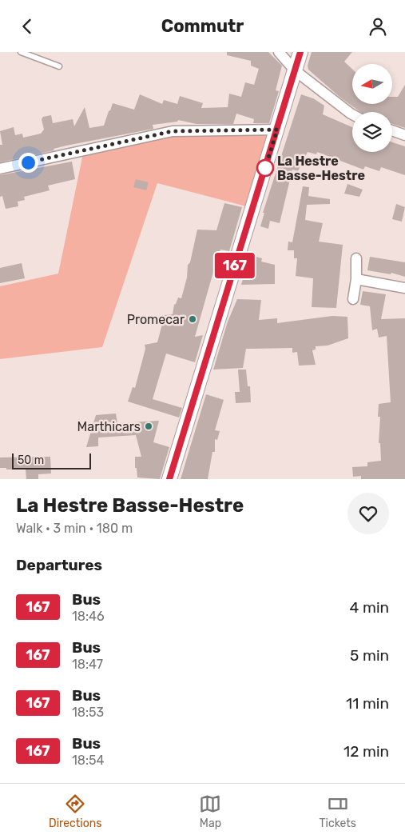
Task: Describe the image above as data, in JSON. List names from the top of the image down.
{
  "places": ["La Hestre Basse-Hestre", "Promecar", "Marthicars"],
  "lines": ["bus line 167"],
  "scale_bar": "50 m",
  "north": "left",
  "page": {
    "header": "Commutr",
    "on_map": "167",
    "scale": "50 m",
    "heading": [
      ["La Hestre Basse-Hestre", "Walk · 3 min · 180 m"],
      "Departures"
    ],
    "list": [
      {
        "mark": "167",
        "name": "Bus",
        "note": "18:46",
        "value": "4 min"
      },
      {
        "mark": "167",
        "name": "Bus",
        "note": "18:47",
        "value": "5 min"
      },
      {
        "mark": "167",
        "name": "Bus",
        "note": "18:53",
        "value": "11 min"
      },
      {
        "mark": "167",
        "name": "Bus",
        "note": "18:54",
        "value": "12 min"
      }
    ],
    "tabs": ["Directions", "Map", "Tickets"]
  }
}
